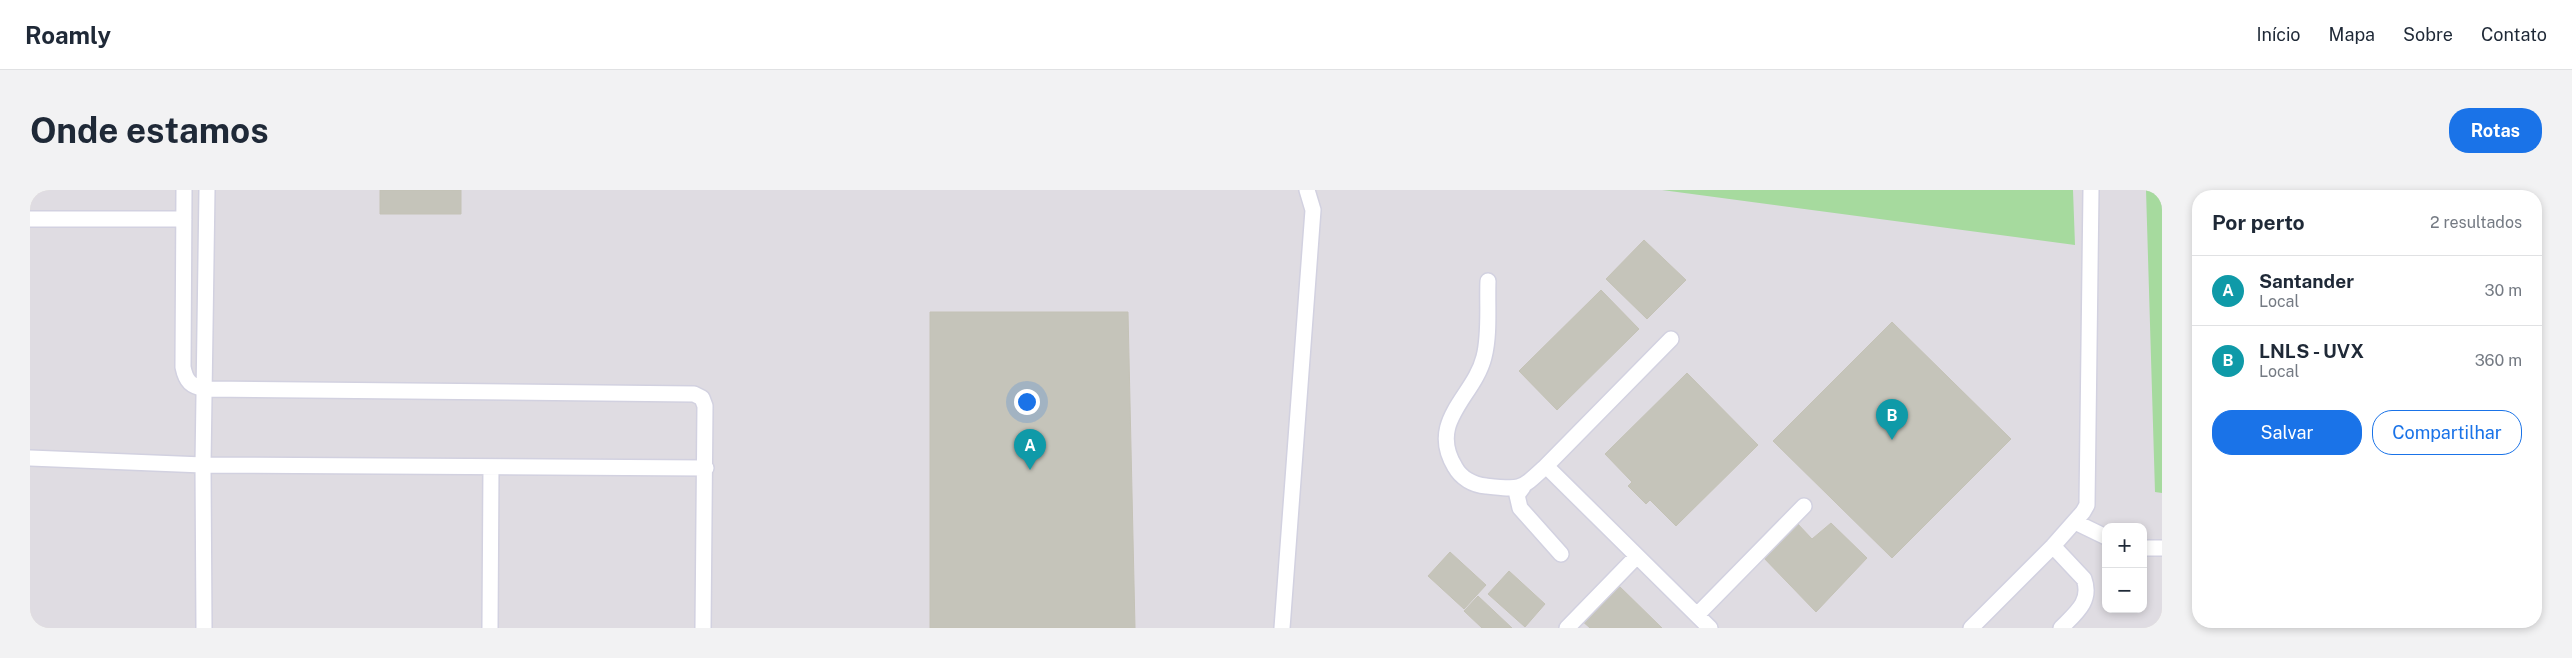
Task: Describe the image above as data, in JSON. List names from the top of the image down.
{
  "page": {
    "header": "Roamly",
    "nav": [
      "Início",
      "Mapa",
      "Sobre",
      "Contato"
    ],
    "buttons": [
      "Rotas",
      ["Salvar", "Compartilhar"]
    ],
    "title": "Onde estamos",
    "heading": ["Por perto", "2 resultados"],
    "list": [
      {
        "mark": "A",
        "name": "Santander",
        "note": "Local",
        "value": "30 m"
      },
      {
        "mark": "B",
        "name": "LNLS - UVX",
        "note": "Local",
        "value": "360 m"
      }
    ],
    "pins": ["B", "A"],
    "map_buttons": ["+", "−"]
  }
}
